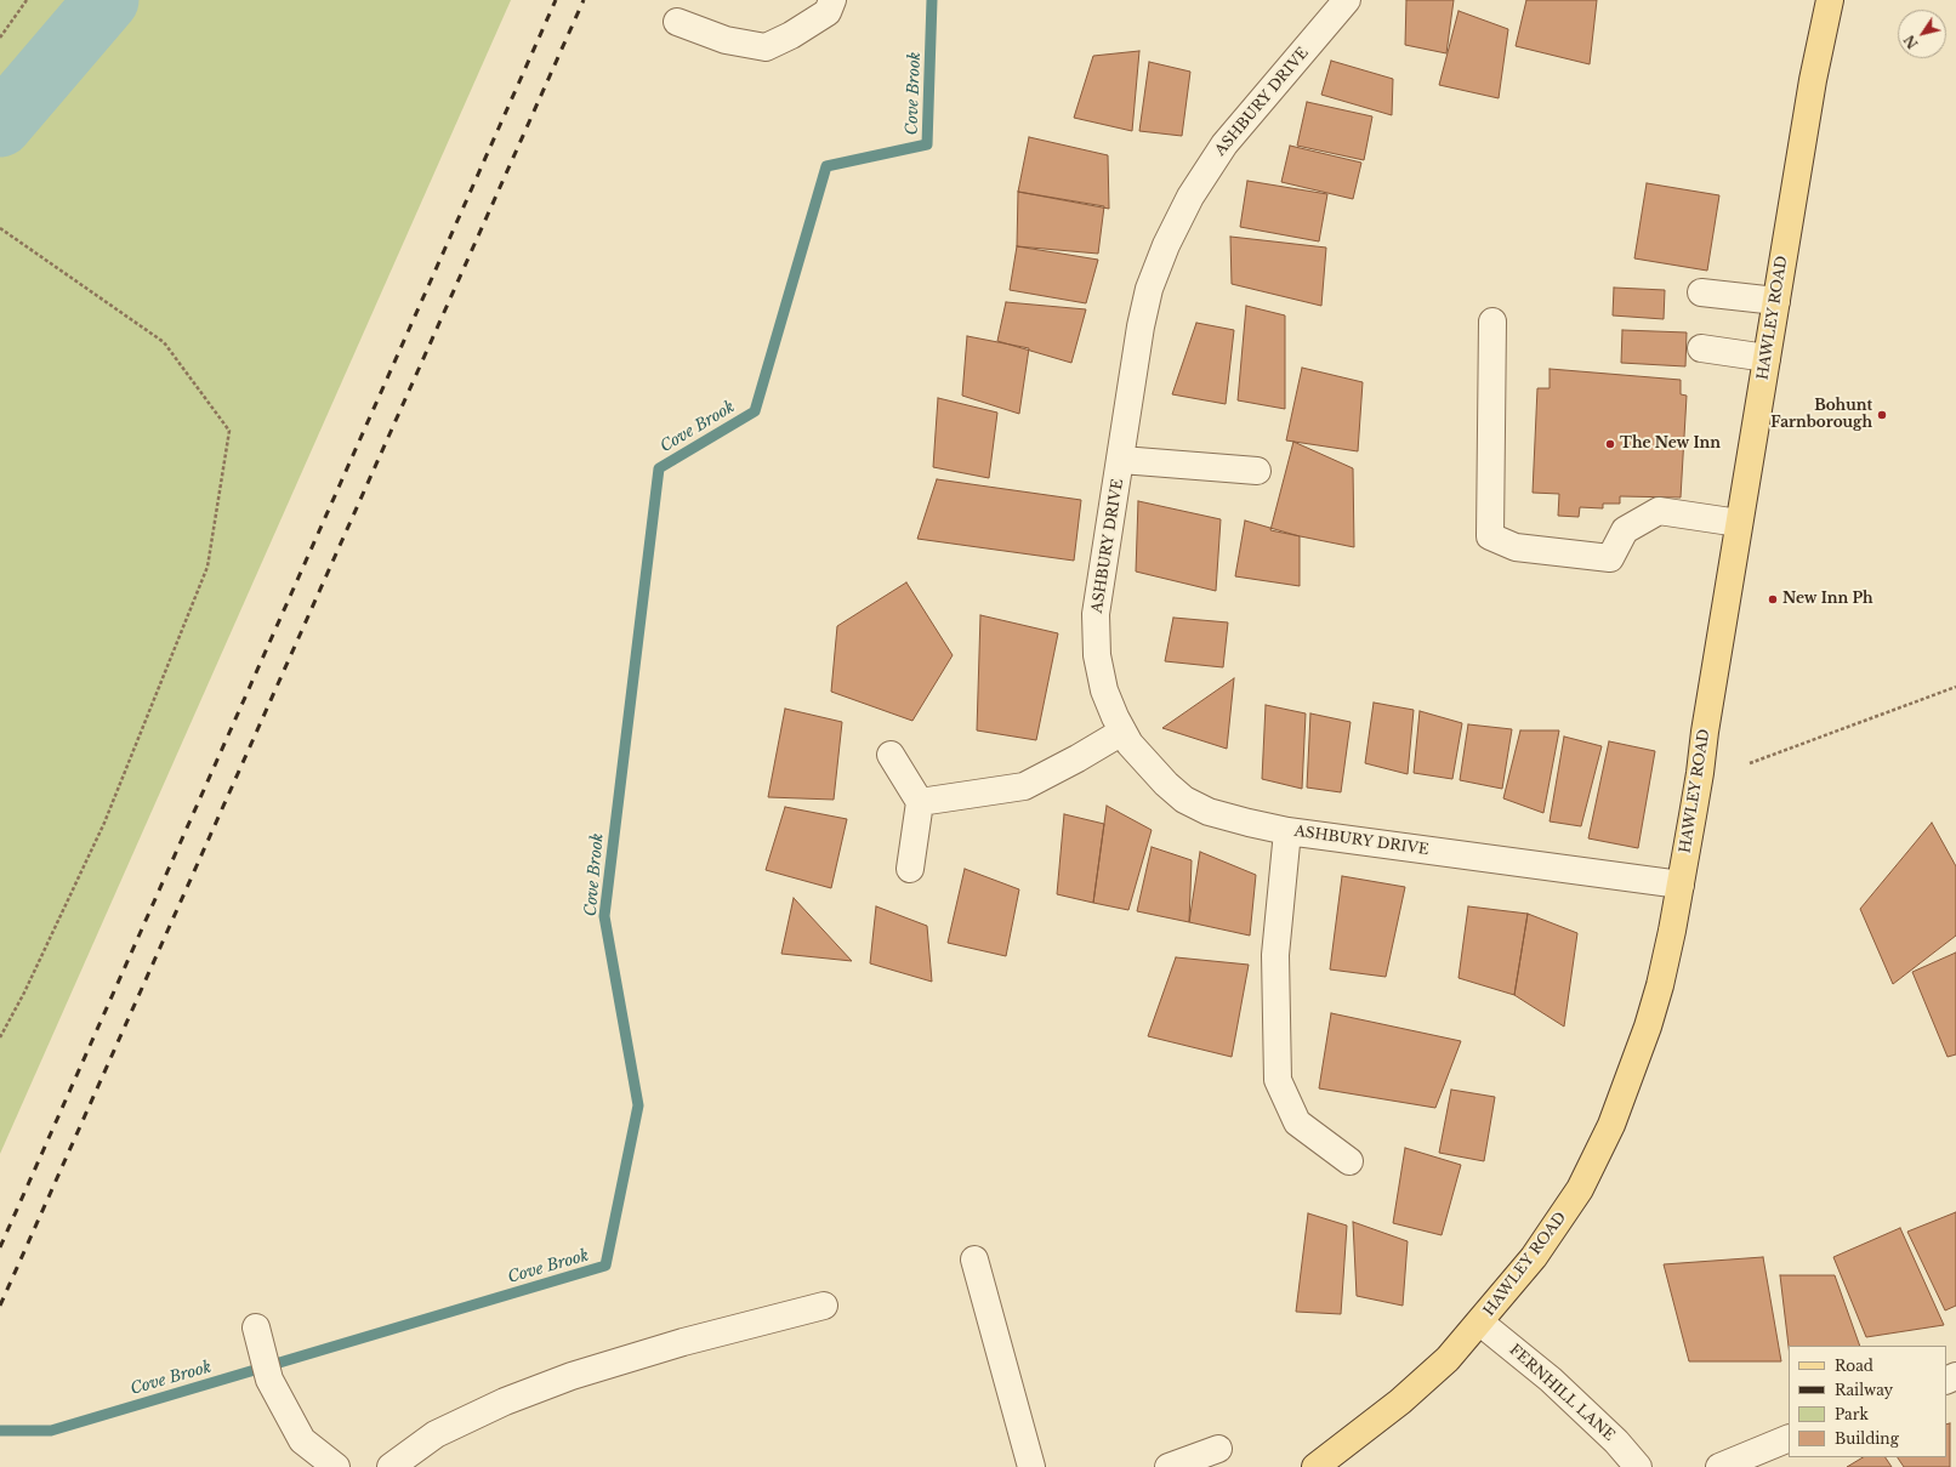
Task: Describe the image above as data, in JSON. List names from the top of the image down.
{
  "streets": {
    "main road": ["HAWLEY ROAD"],
    "street": ["ASHBURY DRIVE", "FERNHILL LANE"]
  },
  "crossings": [
    ["ASHBURY DRIVE", "HAWLEY ROAD"],
    ["HAWLEY ROAD", "FERNHILL LANE"]
  ],
  "water": ["Cove Brook"],
  "places": ["Bohunt Farnborough", "The New Inn", "New Inn Ph"],
  "legend": [
    "Road",
    "Railway",
    "Park",
    "Building"
  ],
  "north": "bottom left"
}
